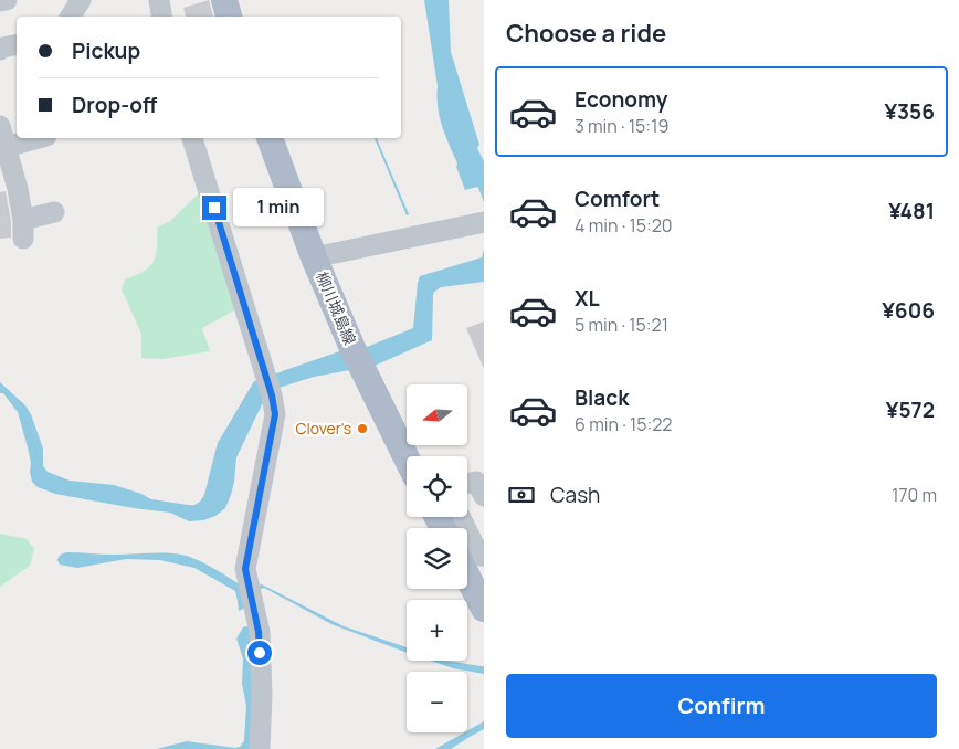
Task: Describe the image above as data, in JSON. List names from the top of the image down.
{
  "streets": {
    "main road": ["柳川城島線"]
  },
  "places": ["Clover's"],
  "north": "left",
  "page": {
    "heading": "Choose a ride",
    "banner": ["Pickup", "Drop-off"],
    "list": [
      {
        "name": "Economy",
        "note": "3 min · 15:19",
        "value": "¥356"
      },
      {
        "name": "Comfort",
        "note": "4 min · 15:20",
        "value": "¥481"
      },
      {
        "name": "XL",
        "note": "5 min · 15:21",
        "value": "¥606"
      },
      {
        "name": "Black",
        "note": "6 min · 15:22",
        "value": "¥572"
      }
    ],
    "bubble": "1 min",
    "map_buttons": ["+", "−"],
    "pay": ["Cash", "170 m"],
    "buttons": "Confirm"
  }
}
